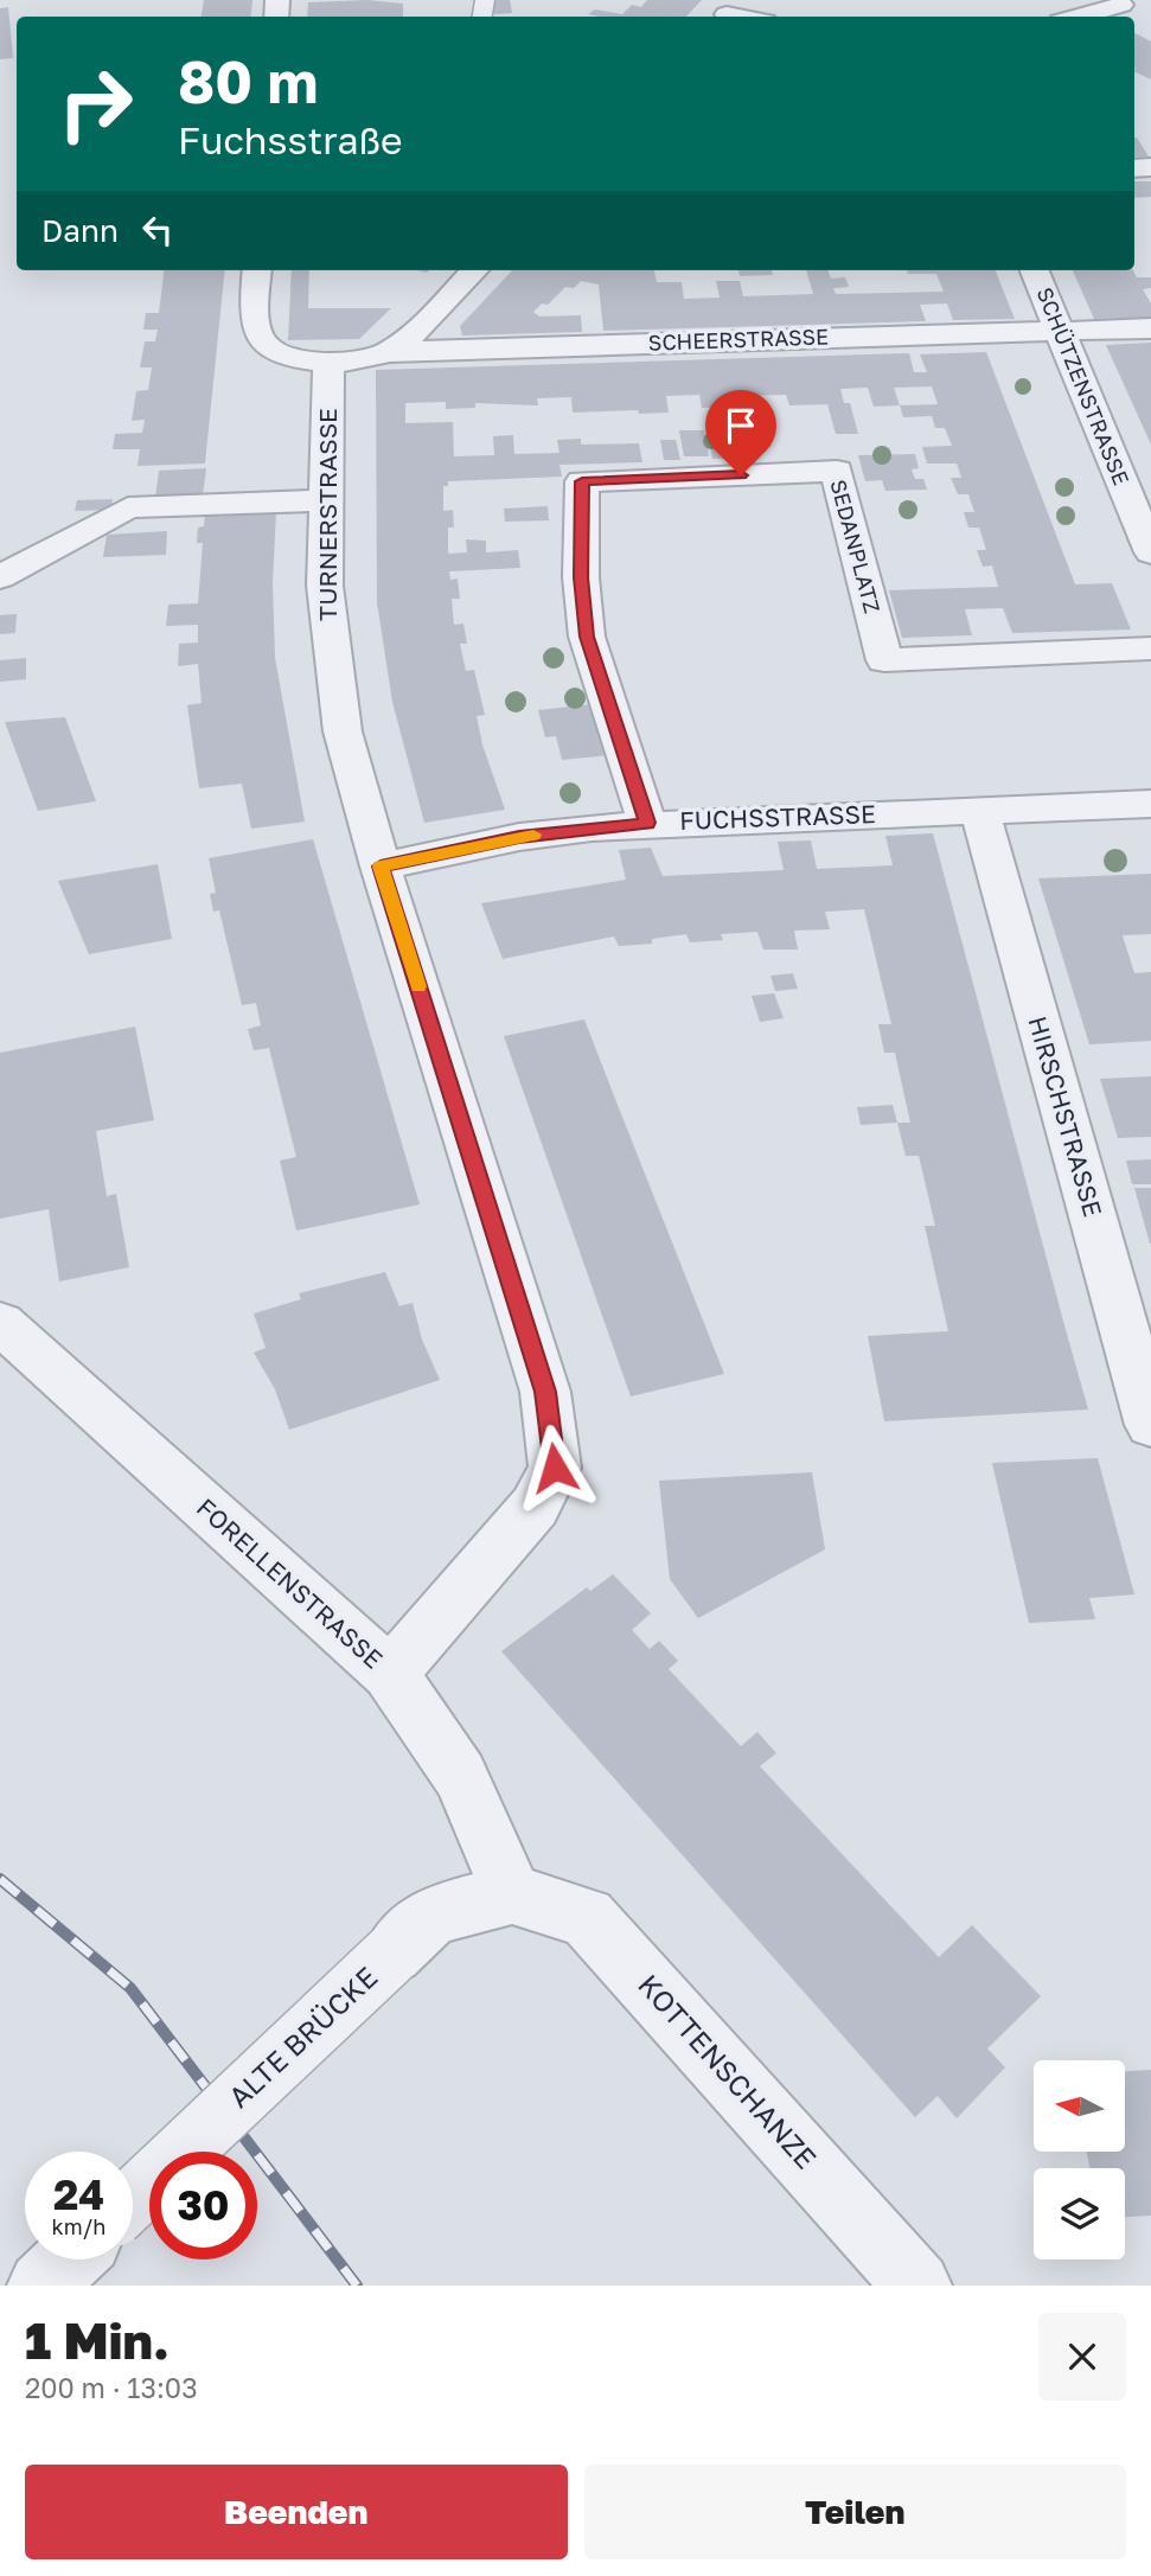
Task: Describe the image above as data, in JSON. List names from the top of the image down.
{
  "streets": {
    "street": [
      "SCHEERSTRASSE",
      "SCHÜTZENSTRASSE",
      "TURNERSTRASSE",
      "SEDANPLATZ",
      "FUCHSSTRASSE",
      "HIRSCHSTRASSE",
      "FORELLENSTRASSE",
      "ALTE BRÜCKE",
      "KOTTENSCHANZE"
    ]
  },
  "crossings": [
    ["SCHEERSTRASSE", "SCHÜTZENSTRASSE"],
    ["SCHEERSTRASSE", "TURNERSTRASSE"],
    ["TURNERSTRASSE", "FUCHSSTRASSE"],
    ["TURNERSTRASSE", "FORELLENSTRASSE"],
    ["SEDANPLATZ", "FUCHSSTRASSE"],
    ["FUCHSSTRASSE", "HIRSCHSTRASSE"],
    ["FORELLENSTRASSE", "ALTE BRÜCKE"],
    ["FORELLENSTRASSE", "KOTTENSCHANZE"],
    ["ALTE BRÜCKE", "KOTTENSCHANZE"]
  ],
  "north": "left",
  "page": {
    "turn": ["80 m", "Fuchsstraße"],
    "then": "Dann",
    "speed": "24 km/h",
    "limit": "30",
    "heading": ["1 Min.", "200 m · 13:03"],
    "buttons": ["Beenden", "Teilen"]
  }
}
